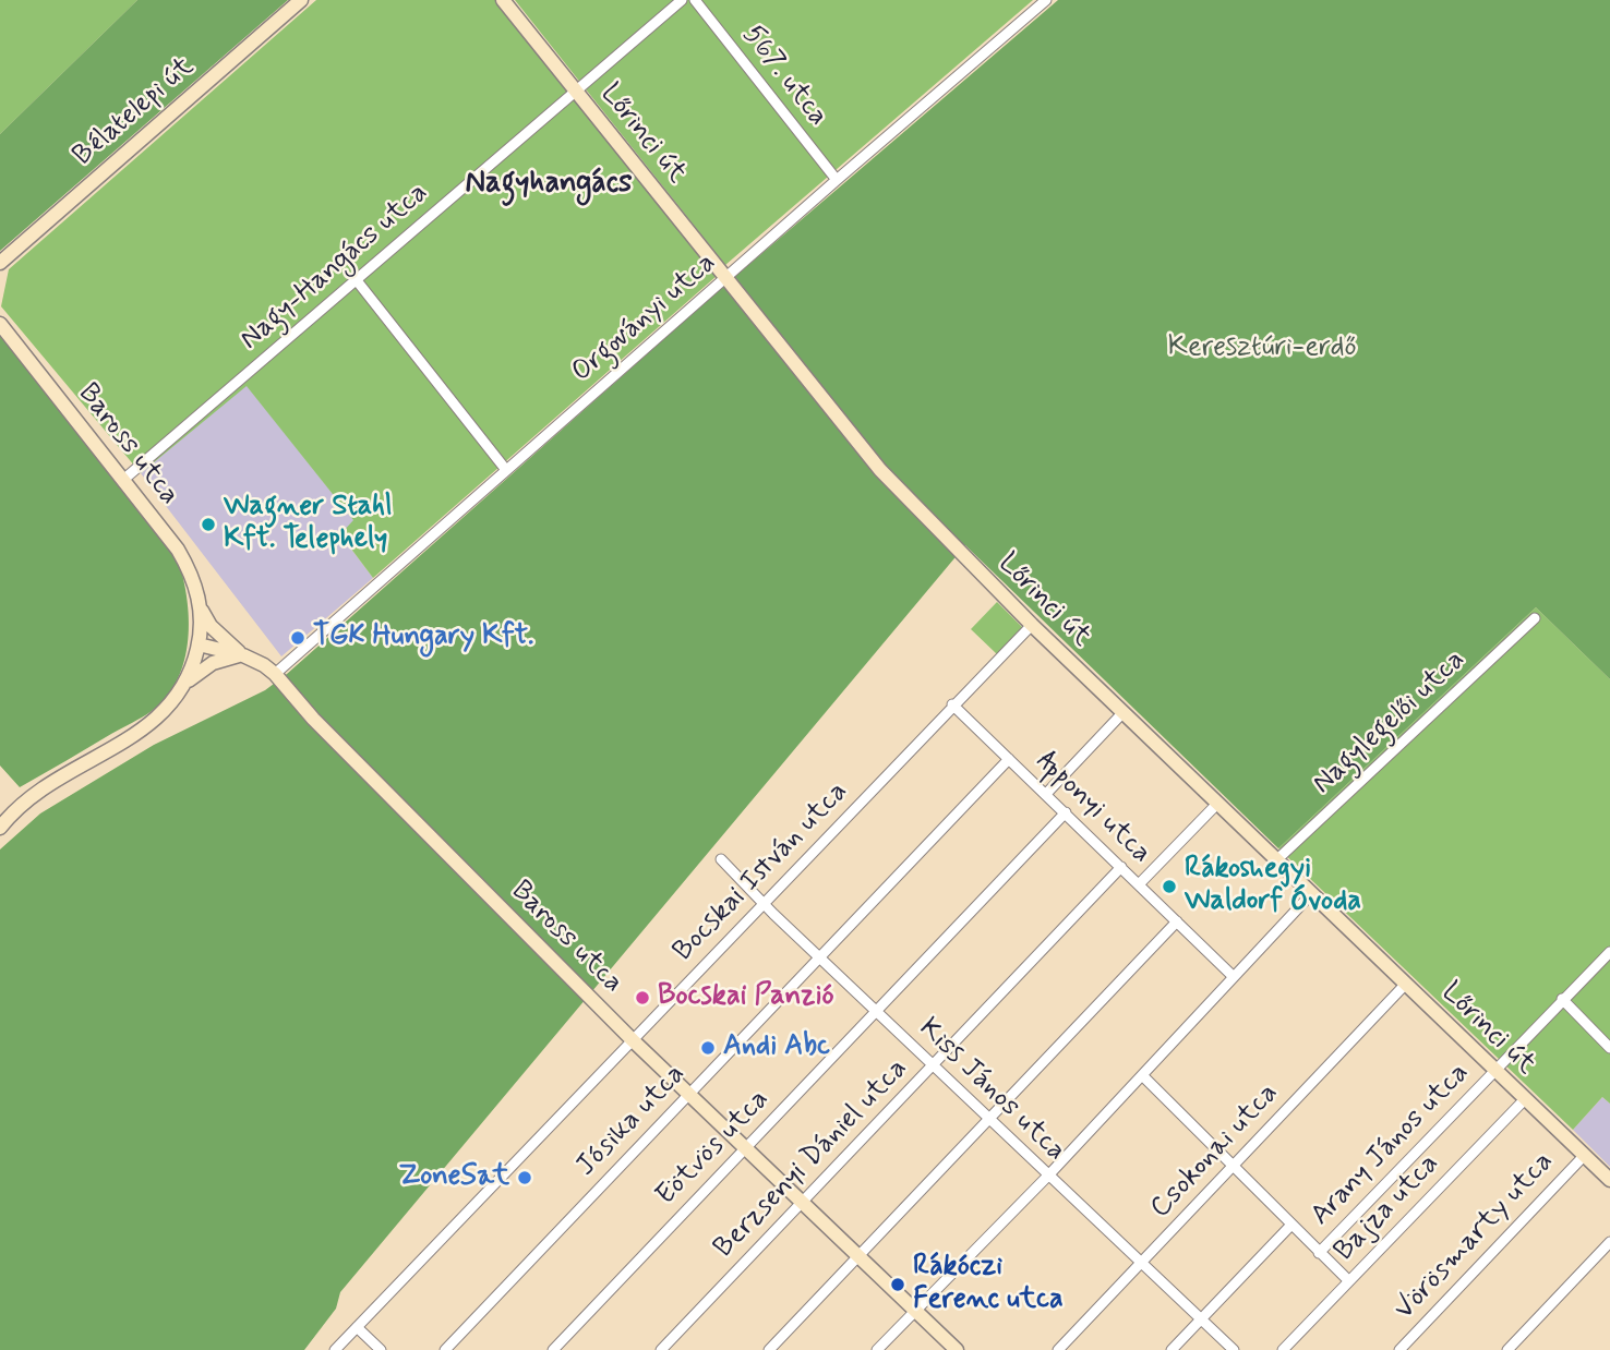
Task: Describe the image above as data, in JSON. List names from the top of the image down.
{
  "streets": {
    "street": [
      "567. utca",
      "Bélatelepi út",
      "Lőrinci út",
      "Nagy-Hangács utca",
      "Orgoványi utca",
      "Baross utca",
      "Nagylegelői utca",
      "Apponyi utca",
      "Bocskai István utca",
      "Kiss János utca",
      "Jósika utca",
      "Arany János utca",
      "Eötvös utca",
      "Csokonai utca",
      "Berzsenyi Dániel utca",
      "Bajza utca",
      "Vörösmarty utca"
    ]
  },
  "crossings": [
    ["567. utca", "Orgoványi utca"],
    ["Lőrinci út", "Nagy-Hangács utca"],
    ["Lőrinci út", "Orgoványi utca"],
    ["Lőrinci út", "Nagylegelői utca"],
    ["Lőrinci út", "Bocskai István utca"],
    ["Lőrinci út", "Arany János utca"],
    ["Lőrinci út", "Csokonai utca"],
    ["Lőrinci út", "Bajza utca"],
    ["Lőrinci út", "Vörösmarty utca"],
    ["Nagy-Hangács utca", "Baross utca"],
    ["Orgoványi utca", "Baross utca"],
    ["Baross utca", "Bocskai István utca"],
    ["Baross utca", "Jósika utca"],
    ["Baross utca", "Eötvös utca"],
    ["Baross utca", "Berzsenyi Dániel utca"],
    ["Apponyi utca", "Bocskai István utca"],
    ["Apponyi utca", "Jósika utca"],
    ["Apponyi utca", "Eötvös utca"],
    ["Apponyi utca", "Berzsenyi Dániel utca"],
    ["Bocskai István utca", "Kiss János utca"],
    ["Kiss János utca", "Jósika utca"],
    ["Kiss János utca", "Eötvös utca"],
    ["Kiss János utca", "Csokonai utca"],
    ["Kiss János utca", "Berzsenyi Dániel utca"]
  ],
  "districts": ["Nagyhangács"],
  "parks": ["Keresztúri-erdő"],
  "places": [
    "Wagner Stahl Kft. Telephely",
    "TGK Hungary Kft.",
    "Rákoshegyi Waldorf Óvoda",
    "Bocskai Panzió",
    "Andi Abc",
    "ZoneSat",
    "Rákóczi Ferenc utca"
  ]
}
